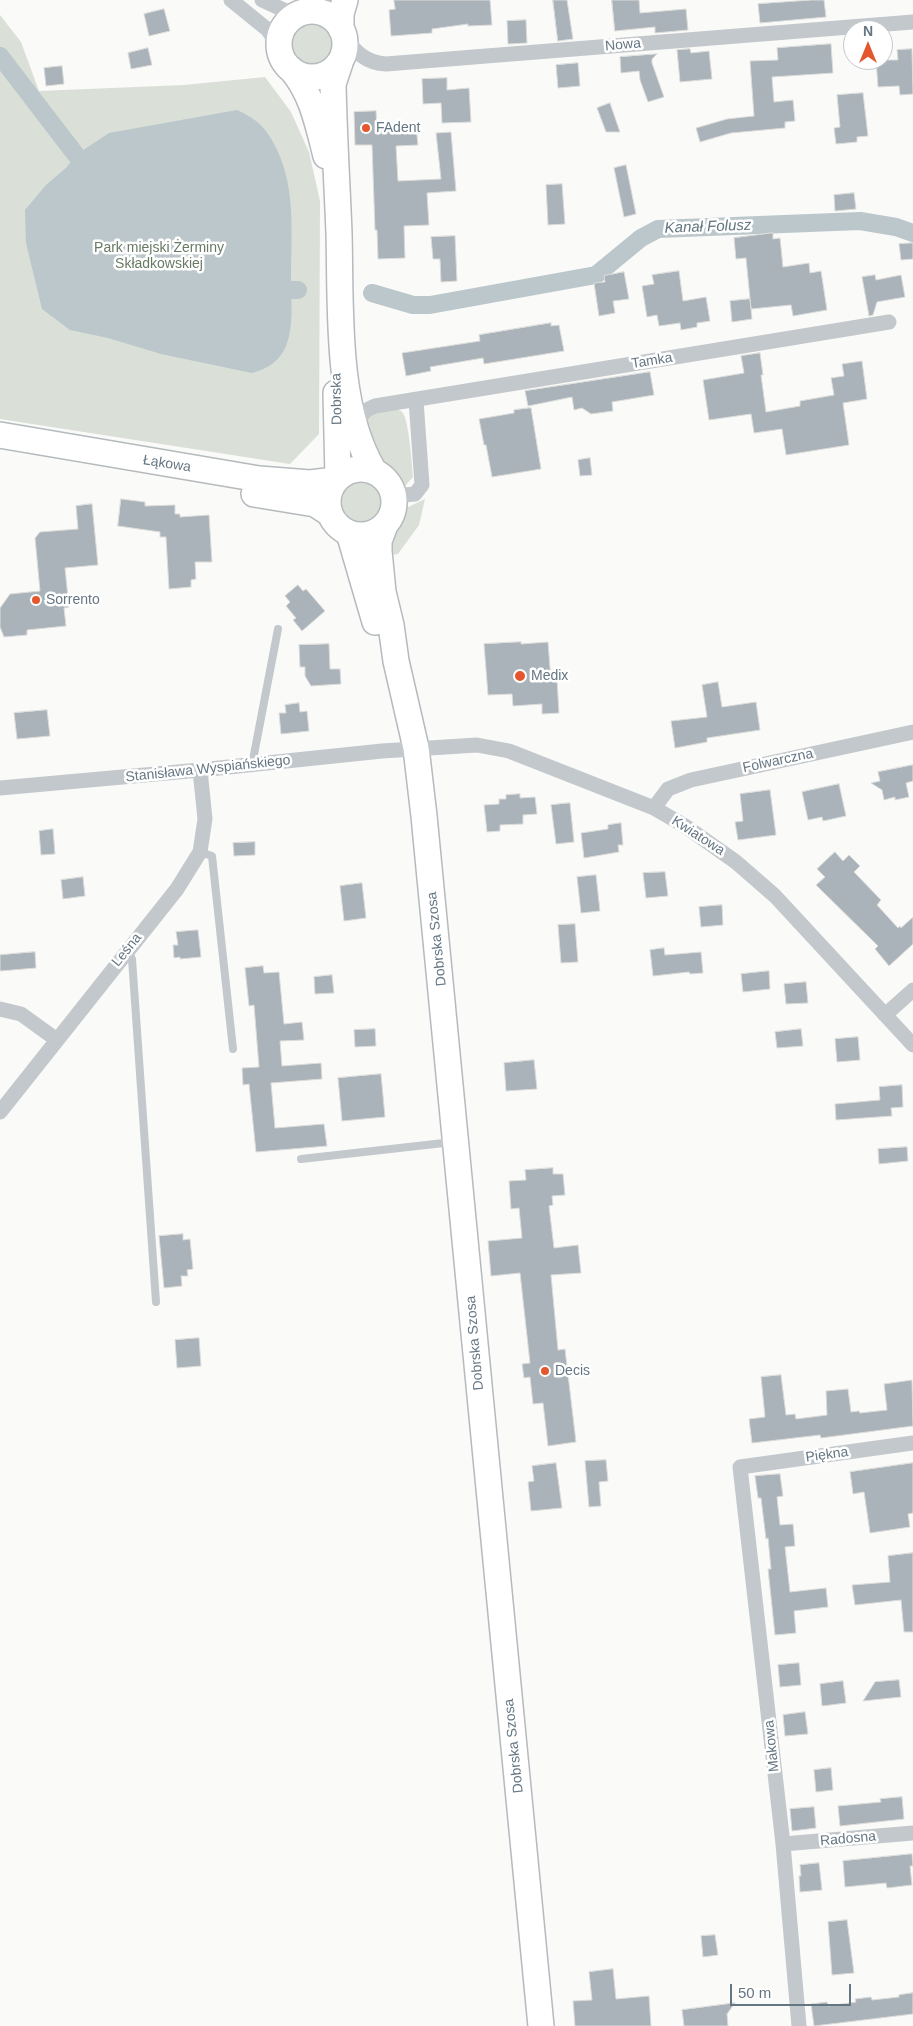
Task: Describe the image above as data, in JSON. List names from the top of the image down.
{
  "streets": {
    "main road": ["Dobrska", "Łąkowa", "Dobrska Szosa"],
    "street": [
      "Nowa",
      "Tamka",
      "Folwarczna",
      "Stanisława Wyspiańskiego",
      "Kwiatowa",
      "Leśna",
      "Piękna",
      "Makowa",
      "Radosna"
    ]
  },
  "crossings": [
    ["Nowa", "Dobrska"],
    ["Tamka", "Dobrska"],
    ["Dobrska", "Łąkowa"],
    ["Dobrska", "Dobrska Szosa"],
    ["Łąkowa", "Dobrska Szosa"],
    ["Folwarczna", "Kwiatowa"],
    ["Stanisława Wyspiańskiego", "Kwiatowa"],
    ["Stanisława Wyspiańskiego", "Dobrska Szosa"],
    ["Stanisława Wyspiańskiego", "Leśna"],
    ["Kwiatowa", "Dobrska Szosa"],
    ["Piękna", "Makowa"],
    ["Makowa", "Radosna"]
  ],
  "water": ["Kanał Folusz"],
  "parks": ["Park miejski Żerminy Składkowskiej"],
  "places": [
    "FAdent",
    "Sorrento",
    "Medix",
    "Decis"
  ],
  "scale_bar": "50 m",
  "north": "top"
}
